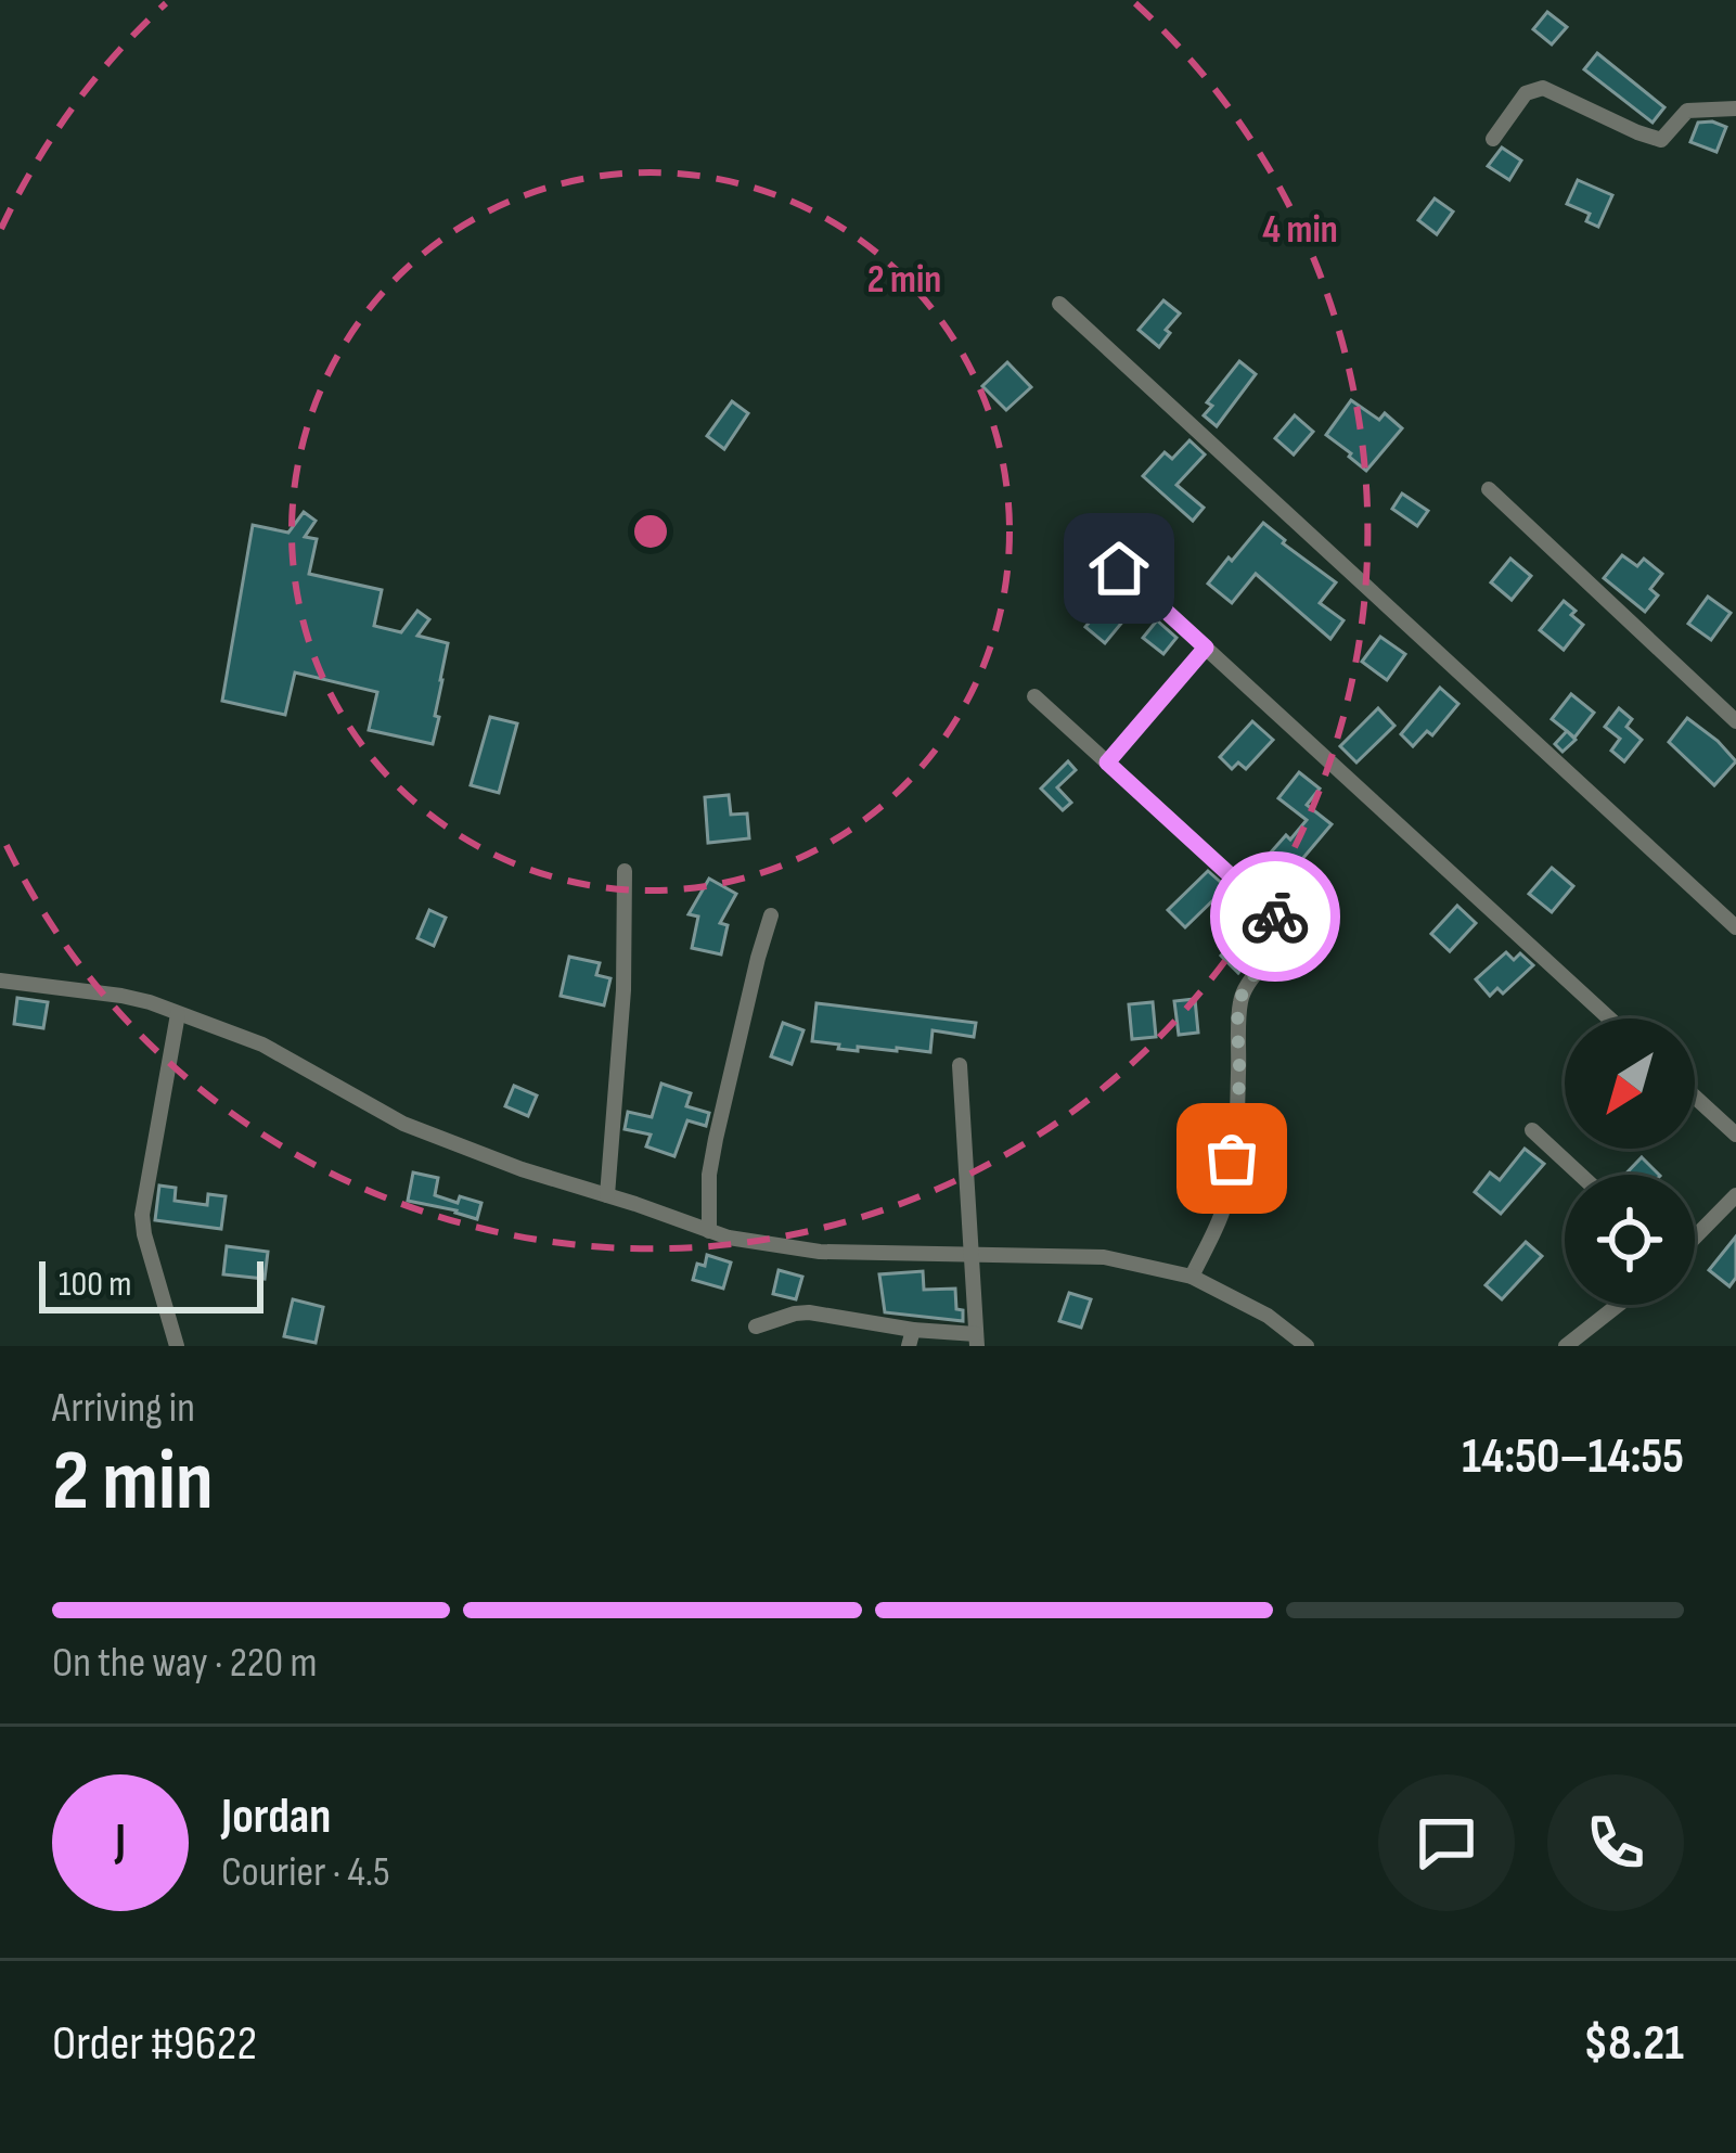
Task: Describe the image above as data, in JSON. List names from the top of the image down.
{
  "scale_bar": "100 m",
  "north": "bottom left",
  "page": {
    "scale": "100 m",
    "heading": ["2 min", "Arriving in", "14:50–14:55"],
    "panel": [
      "Jordan",
      "Courier · 4.5",
      "Order #9622",
      "$8.21"
    ],
    "bar": "On the way · 220 m",
    "round": "J"
  },
  "rings": ["4 min", "2 min"]
}
